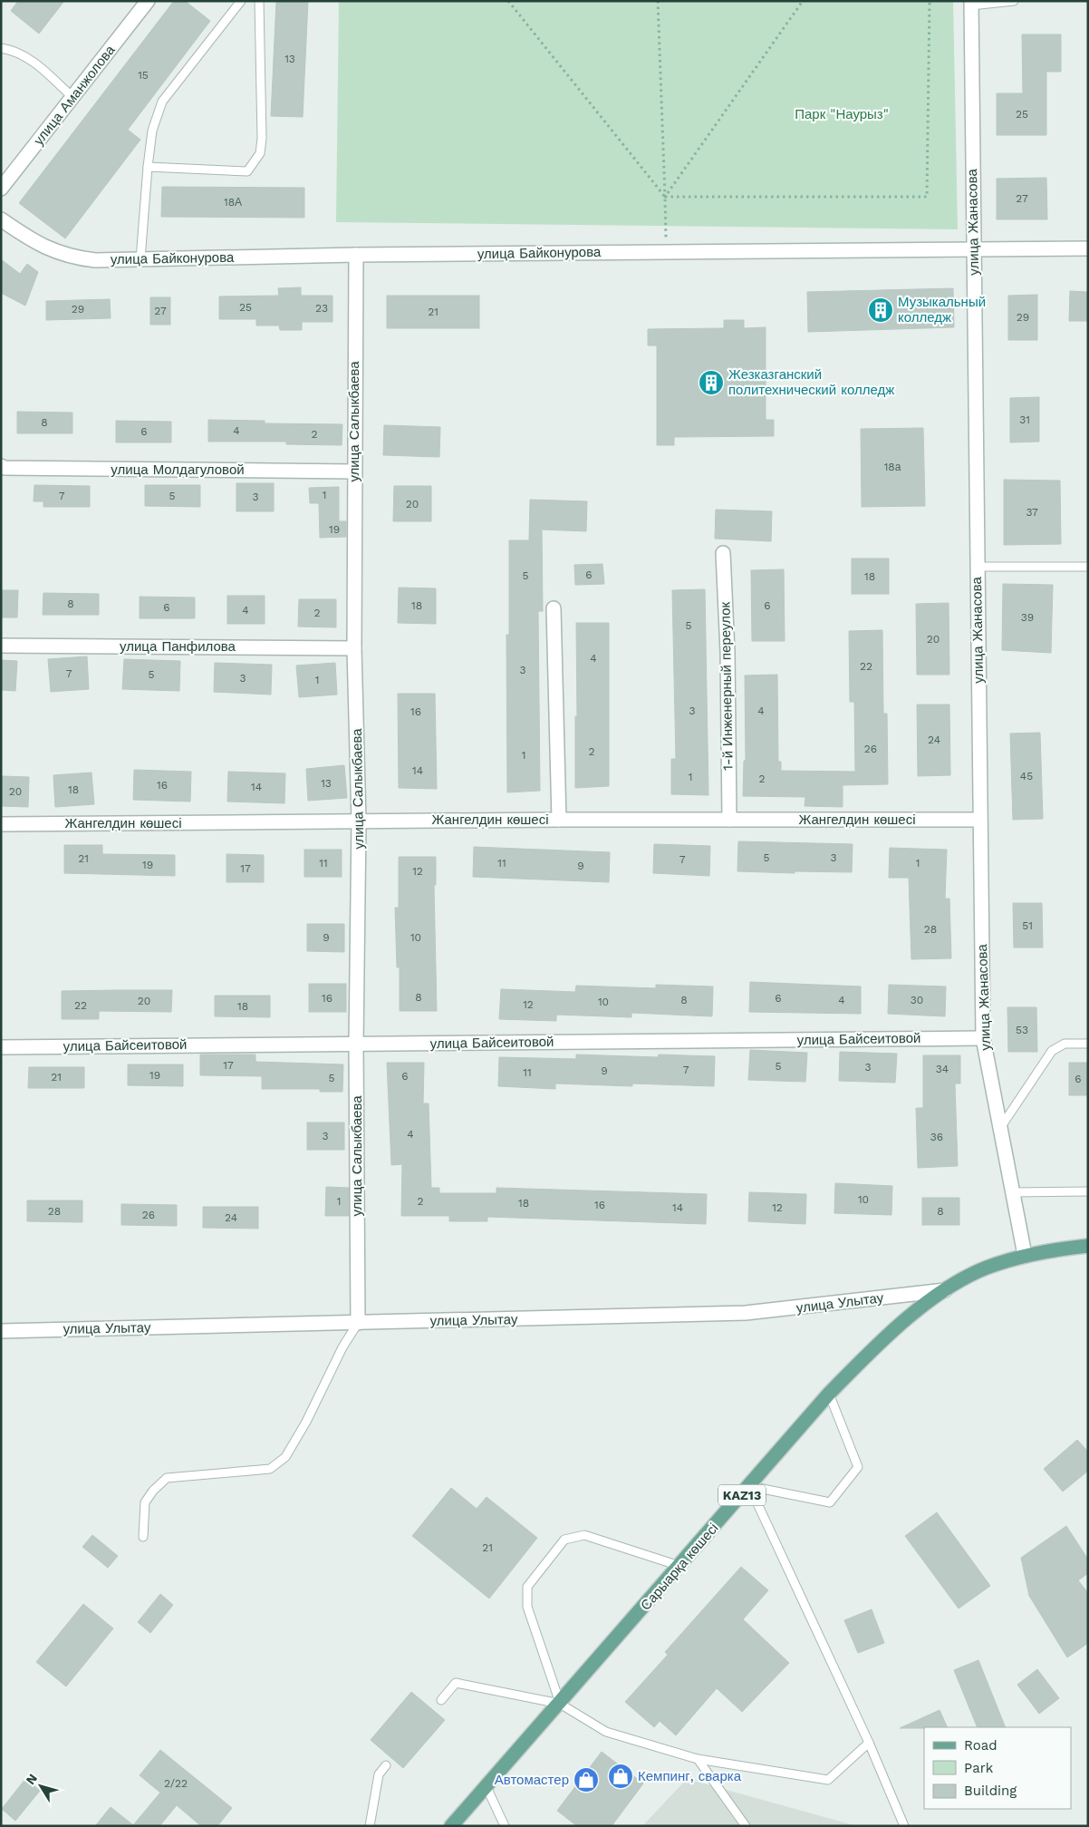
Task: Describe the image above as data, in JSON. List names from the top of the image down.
{
  "streets": {
    "main road": ["KAZ13", "Сарыарқа көшесі"],
    "street": [
      "улица Аманжолова",
      "улица Жанасова",
      "улица Байконурова",
      "улица Салыкбаева",
      "улица Молдагуловой",
      "улица Панфилова",
      "1-й Инженерный переулок",
      "Жангелдин көшесі",
      "улица Байсеитовой",
      "улица Улытау"
    ]
  },
  "crossings": [
    ["улица Жанасова", "улица Байконурова"],
    ["улица Жанасова", "Жангелдин көшесі"],
    ["улица Жанасова", "улица Байсеитовой"],
    ["улица Жанасова", "Сарыарқа көшесі"],
    ["улица Байконурова", "улица Салыкбаева"],
    ["улица Салыкбаева", "улица Молдагуловой"],
    ["улица Салыкбаева", "улица Панфилова"],
    ["улица Салыкбаева", "Жангелдин көшесі"],
    ["улица Салыкбаева", "улица Байсеитовой"],
    ["улица Салыкбаева", "улица Улытау"],
    ["1-й Инженерный переулок", "Жангелдин көшесі"],
    ["улица Улытау", "Сарыарқа көшесі"]
  ],
  "parks": ["Парк \"Наурыз\""],
  "places": {
    "building": ["Музыкальный колледж", "Жезказганский политехнический колледж"],
    "shop": ["Кемпинг, сварка", "Автомастер"]
  },
  "house_numbers": [
    "13",
    "15",
    "25",
    "27",
    "18А",
    "25",
    "23",
    "29",
    "27",
    "21",
    "29",
    "31",
    "8",
    "4",
    "6",
    "2",
    "18а",
    "1",
    "7",
    "5",
    "3",
    "20",
    "37",
    "19",
    "6",
    "5",
    "18",
    "8",
    "18",
    "6",
    "6",
    "4",
    "2",
    "39",
    "5",
    "20",
    "4",
    "22",
    "3",
    "7",
    "5",
    "3",
    "1",
    "3",
    "4",
    "16",
    "24",
    "26",
    "2",
    "1",
    "14",
    "45",
    "1",
    "2",
    "13",
    "16",
    "14",
    "18",
    "20",
    "5",
    "3",
    "21",
    "7",
    "11",
    "11",
    "1",
    "19",
    "9",
    "17",
    "12",
    "51",
    "28",
    "9",
    "10",
    "8",
    "16",
    "6",
    "8",
    "4",
    "30",
    "20",
    "10",
    "12",
    "22",
    "18",
    "53",
    "17",
    "5",
    "3",
    "34",
    "7",
    "9",
    "11",
    "19",
    "6",
    "21",
    "5",
    "6",
    "4",
    "3",
    "36",
    "10",
    "1",
    "2",
    "18",
    "16",
    "14",
    "12",
    "28",
    "8",
    "26",
    "24",
    "21",
    "2/22"
  ],
  "legend": ["Road", "Park", "Building"],
  "north": "top left"
}
